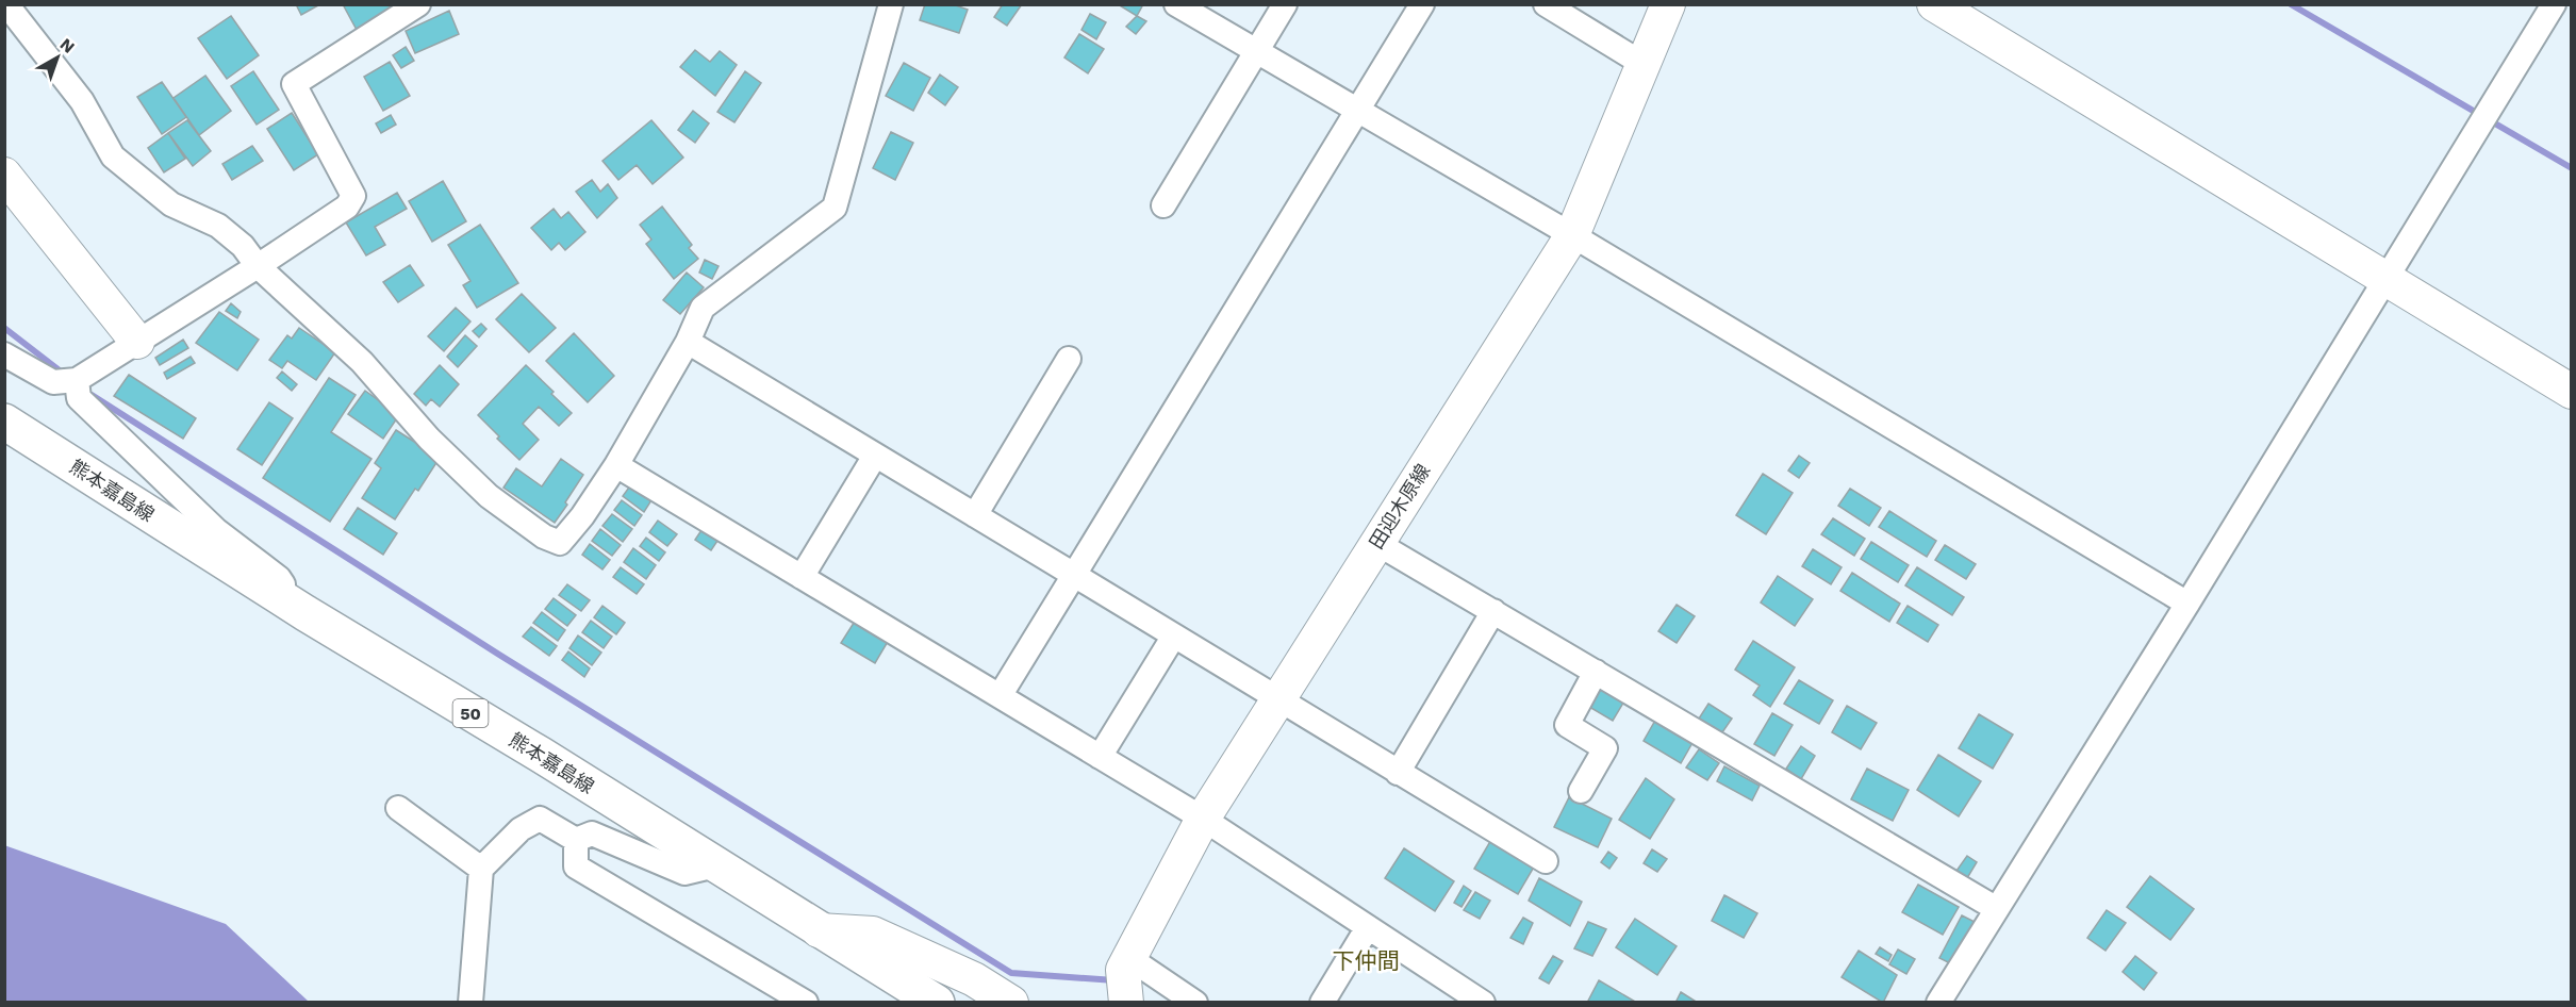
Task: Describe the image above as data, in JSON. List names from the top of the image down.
{
  "streets": {
    "main road": ["熊本嘉島線", "田迎木原線", "50"]
  },
  "districts": ["下仲間"],
  "north": "top right"
}
